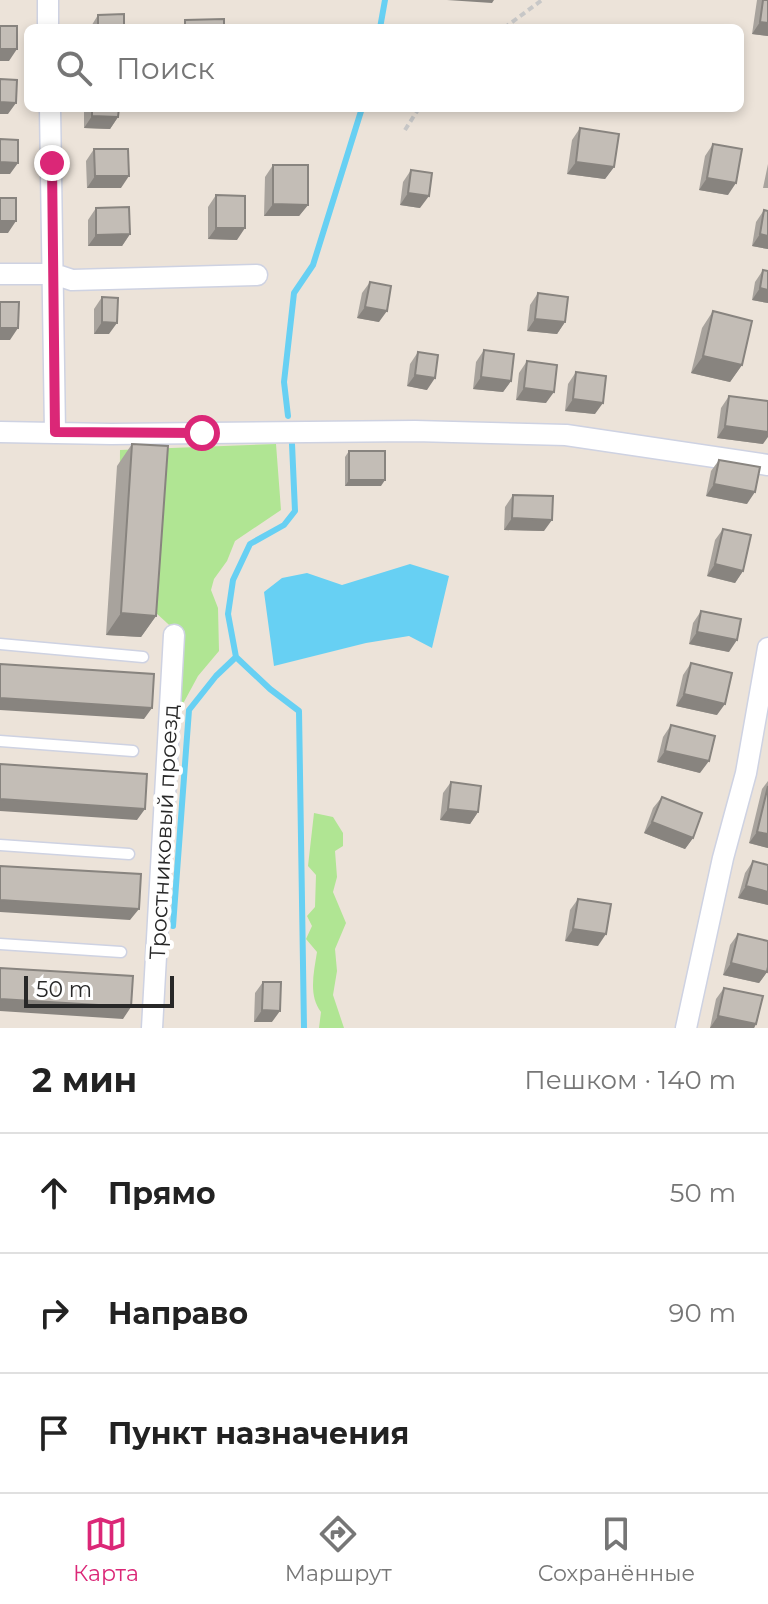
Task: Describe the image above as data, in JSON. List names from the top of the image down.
{
  "streets": {
    "street": ["Тростниковый проезд"]
  },
  "scale_bar": "50 m",
  "page": {
    "search": "Поиск",
    "scale": "50 m",
    "heading": ["2 мин", "Пешком · 140 m"],
    "list": [
      ["Прямо", "50 m"],
      ["Направо", "90 m"],
      "Пункт назначения"
    ],
    "nav": ["Карта", "Маршрут", "Сохранённые"]
  }
}
